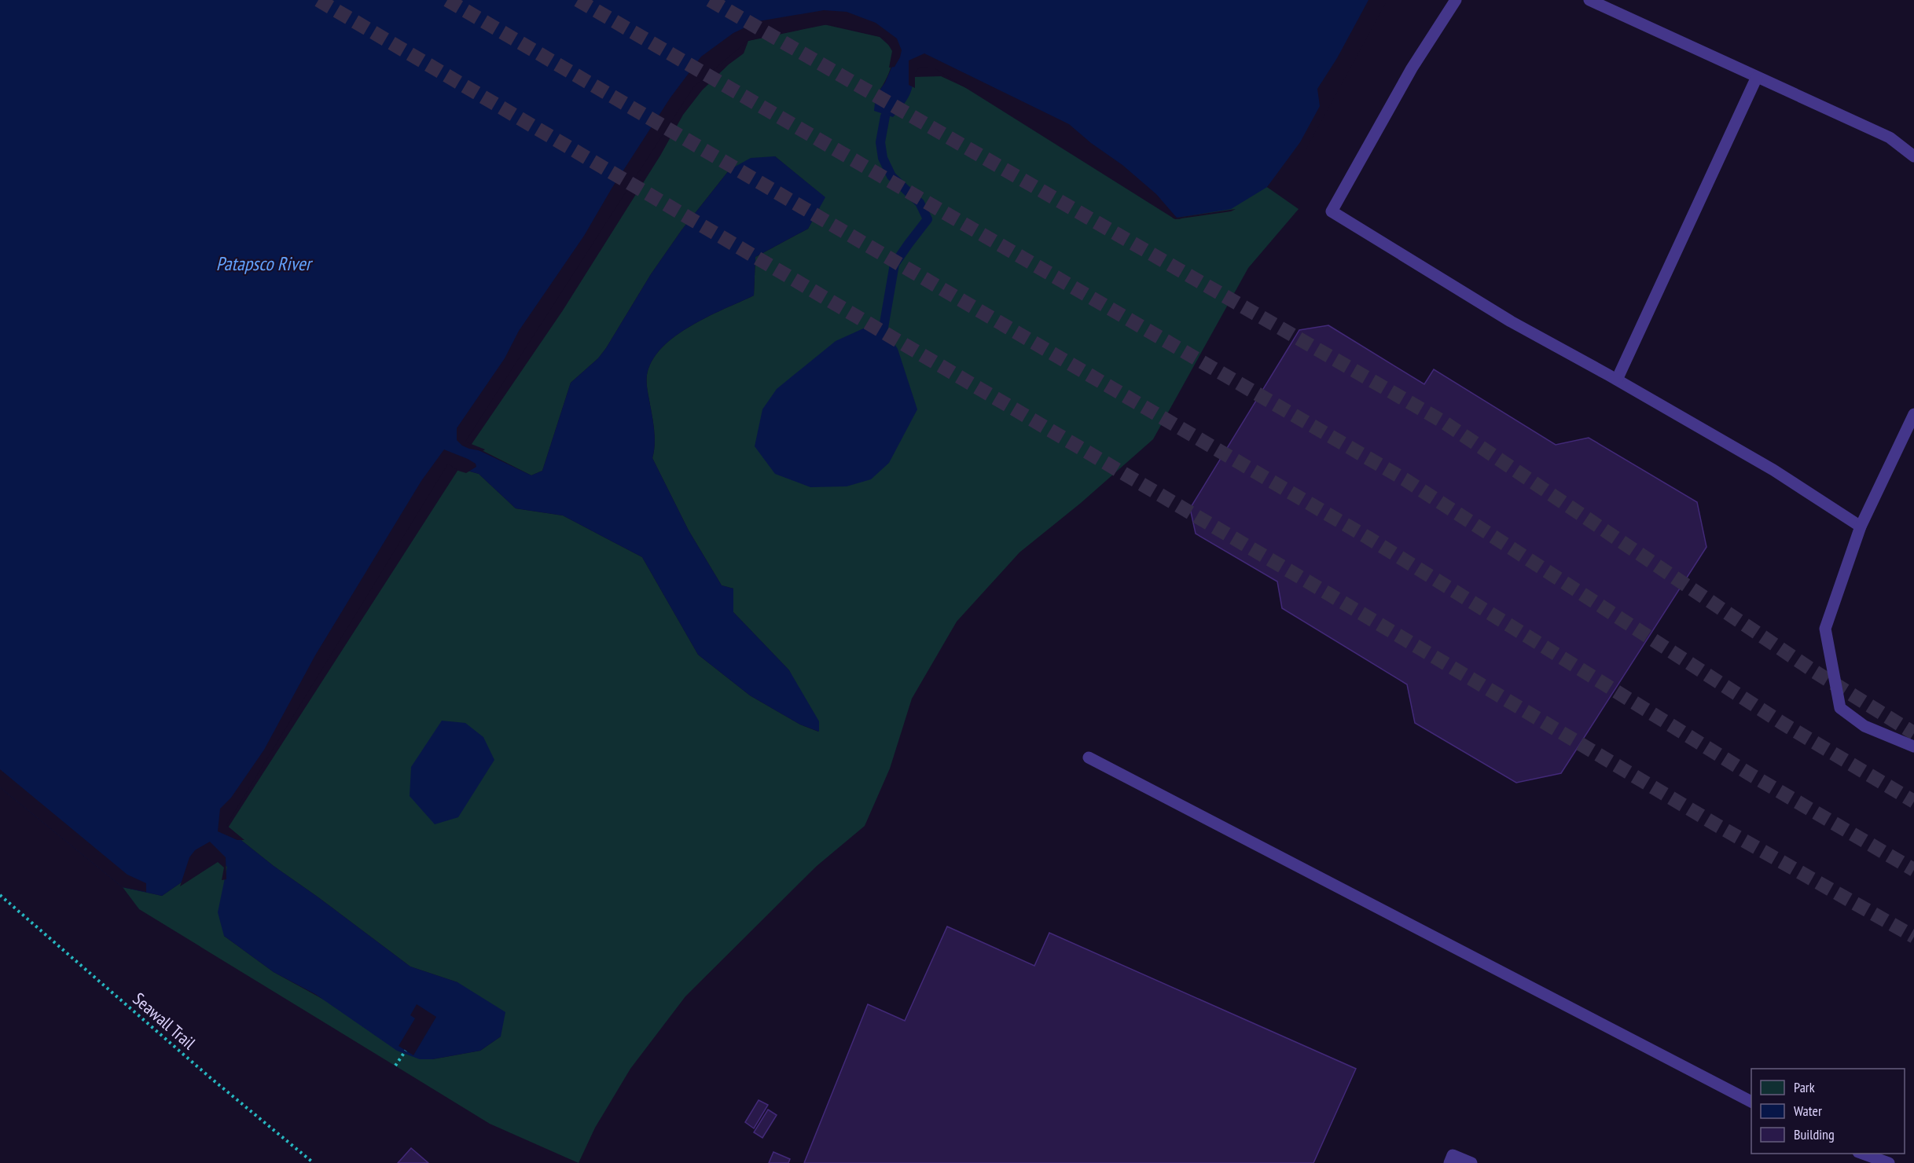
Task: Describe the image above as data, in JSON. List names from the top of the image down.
{
  "streets": {
    "path": ["Seawall Trail"]
  },
  "water": ["Patapsco River"],
  "legend": ["Park", "Water", "Building"]
}
